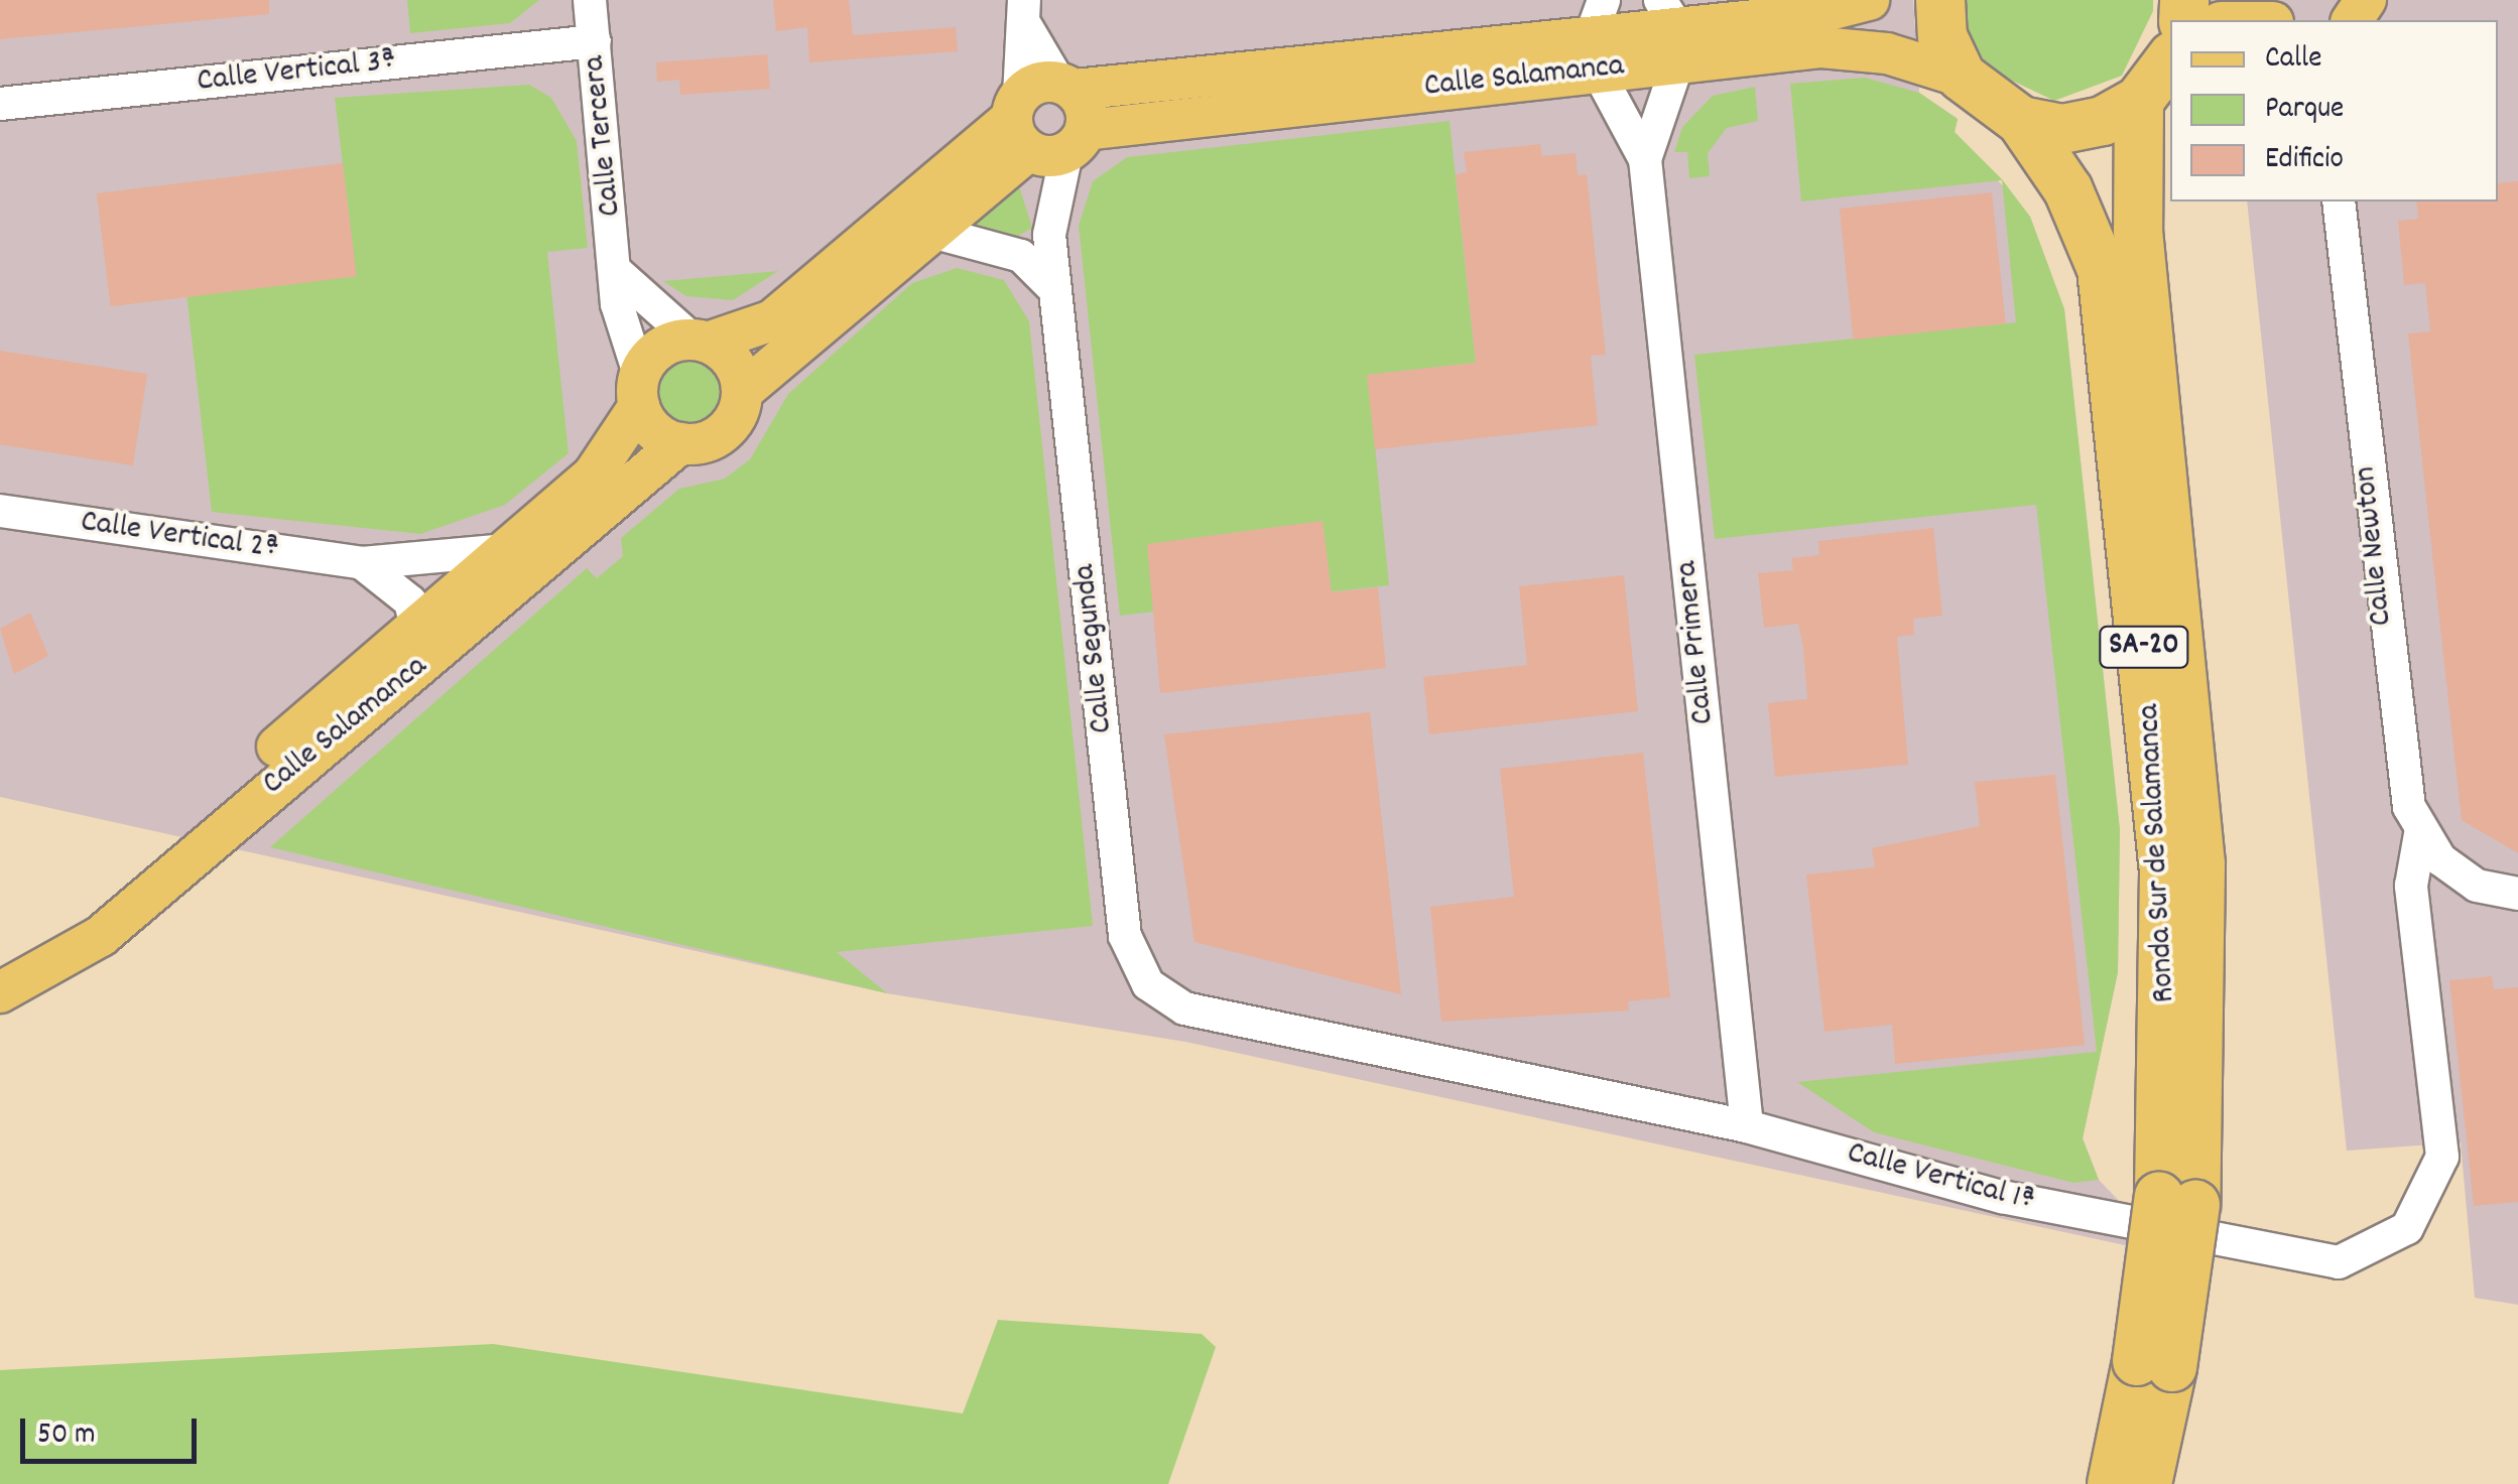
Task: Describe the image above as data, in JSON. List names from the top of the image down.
{
  "streets": {
    "highway": ["SA-20", "Ronda Sur de Salamanca"],
    "main road": ["Calle Salamanca"],
    "street": [
      "Calle Vertical 3ª",
      "Calle Tercera",
      "Calle Vertical 2ª",
      "Calle Newton",
      "Calle Primera",
      "Calle Segunda",
      "Calle Vertical 1ª"
    ]
  },
  "crossings": [
    ["Calle Vertical 3ª", "Calle Tercera"],
    ["Calle Salamanca", "Calle Tercera"],
    ["Calle Salamanca", "Calle Vertical 2ª"],
    ["Calle Salamanca", "Calle Primera"],
    ["Calle Salamanca", "Calle Segunda"],
    ["Calle Salamanca", "Ronda Sur de Salamanca"],
    ["Calle Newton", "Calle Vertical 1ª"],
    ["Calle Primera", "Calle Vertical 1ª"],
    ["Calle Segunda", "Calle Vertical 1ª"]
  ],
  "legend": ["Calle", "Parque", "Edificio"],
  "scale_bar": "50 m"
}
